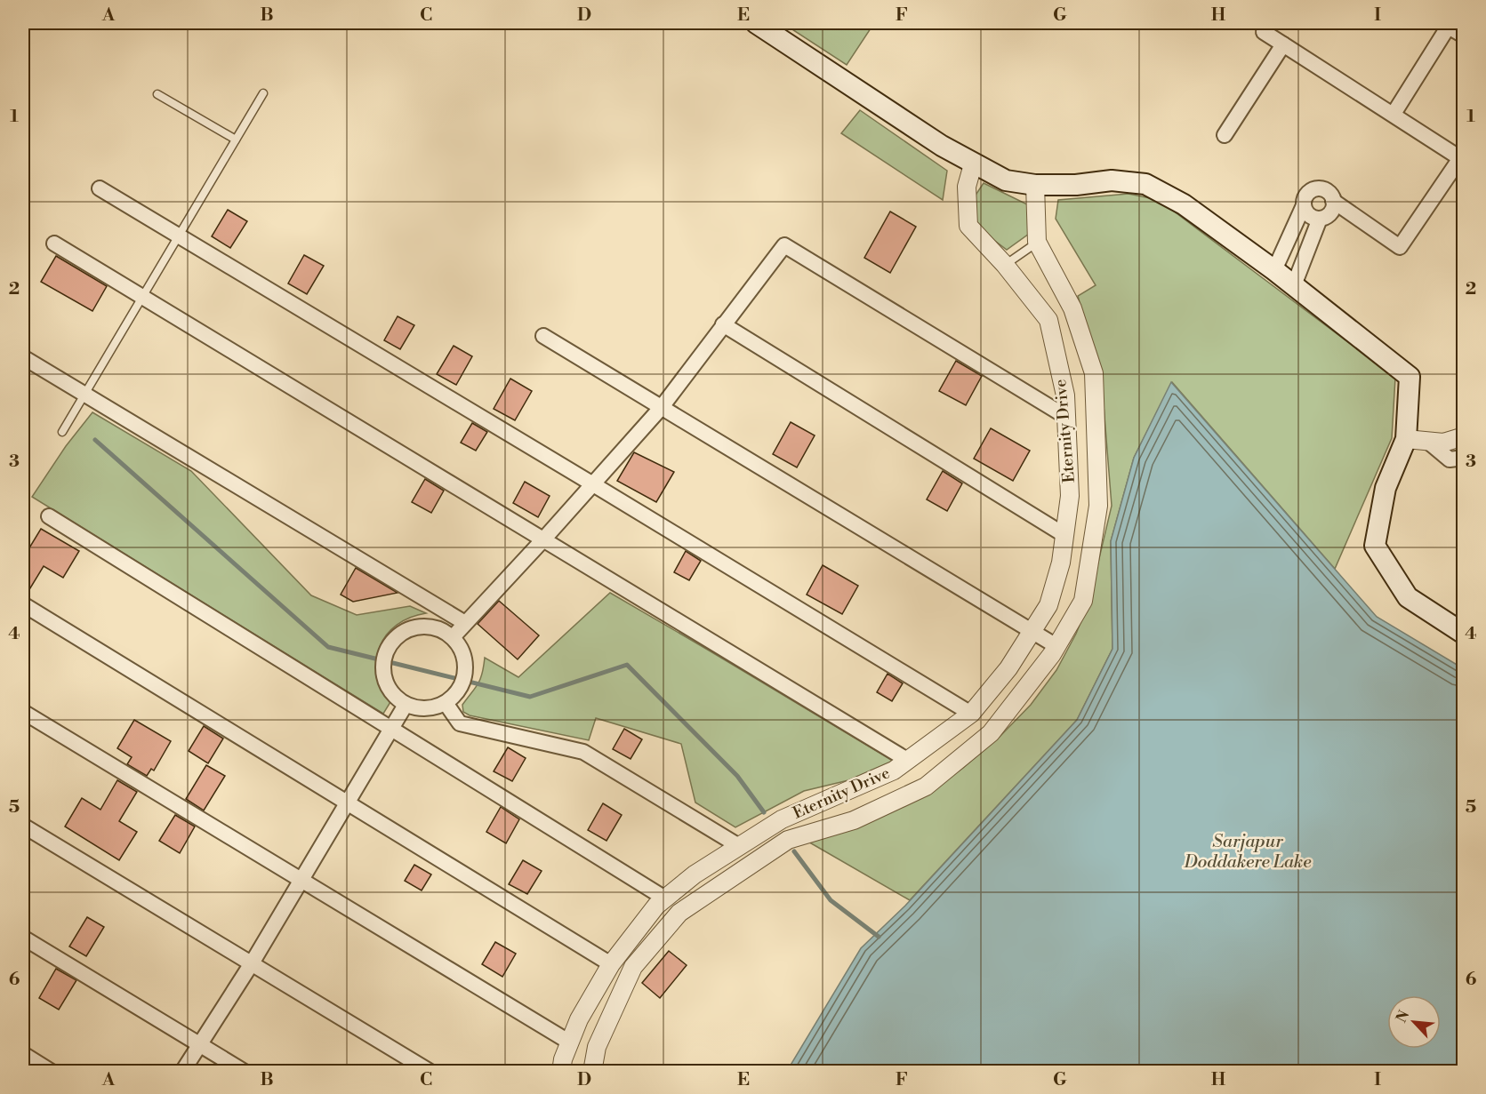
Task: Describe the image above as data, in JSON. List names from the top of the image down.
{
  "streets": {
    "street": ["Eternity Drive"]
  },
  "water": ["Sarjapur Doddakere Lake"],
  "north": "top left",
  "grid": {
    "columns": [
      "A",
      "B",
      "C",
      "D",
      "E",
      "F",
      "G",
      "H",
      "I"
    ],
    "rows": [
      "1",
      "2",
      "3",
      "4",
      "5",
      "6"
    ]
  }
}
